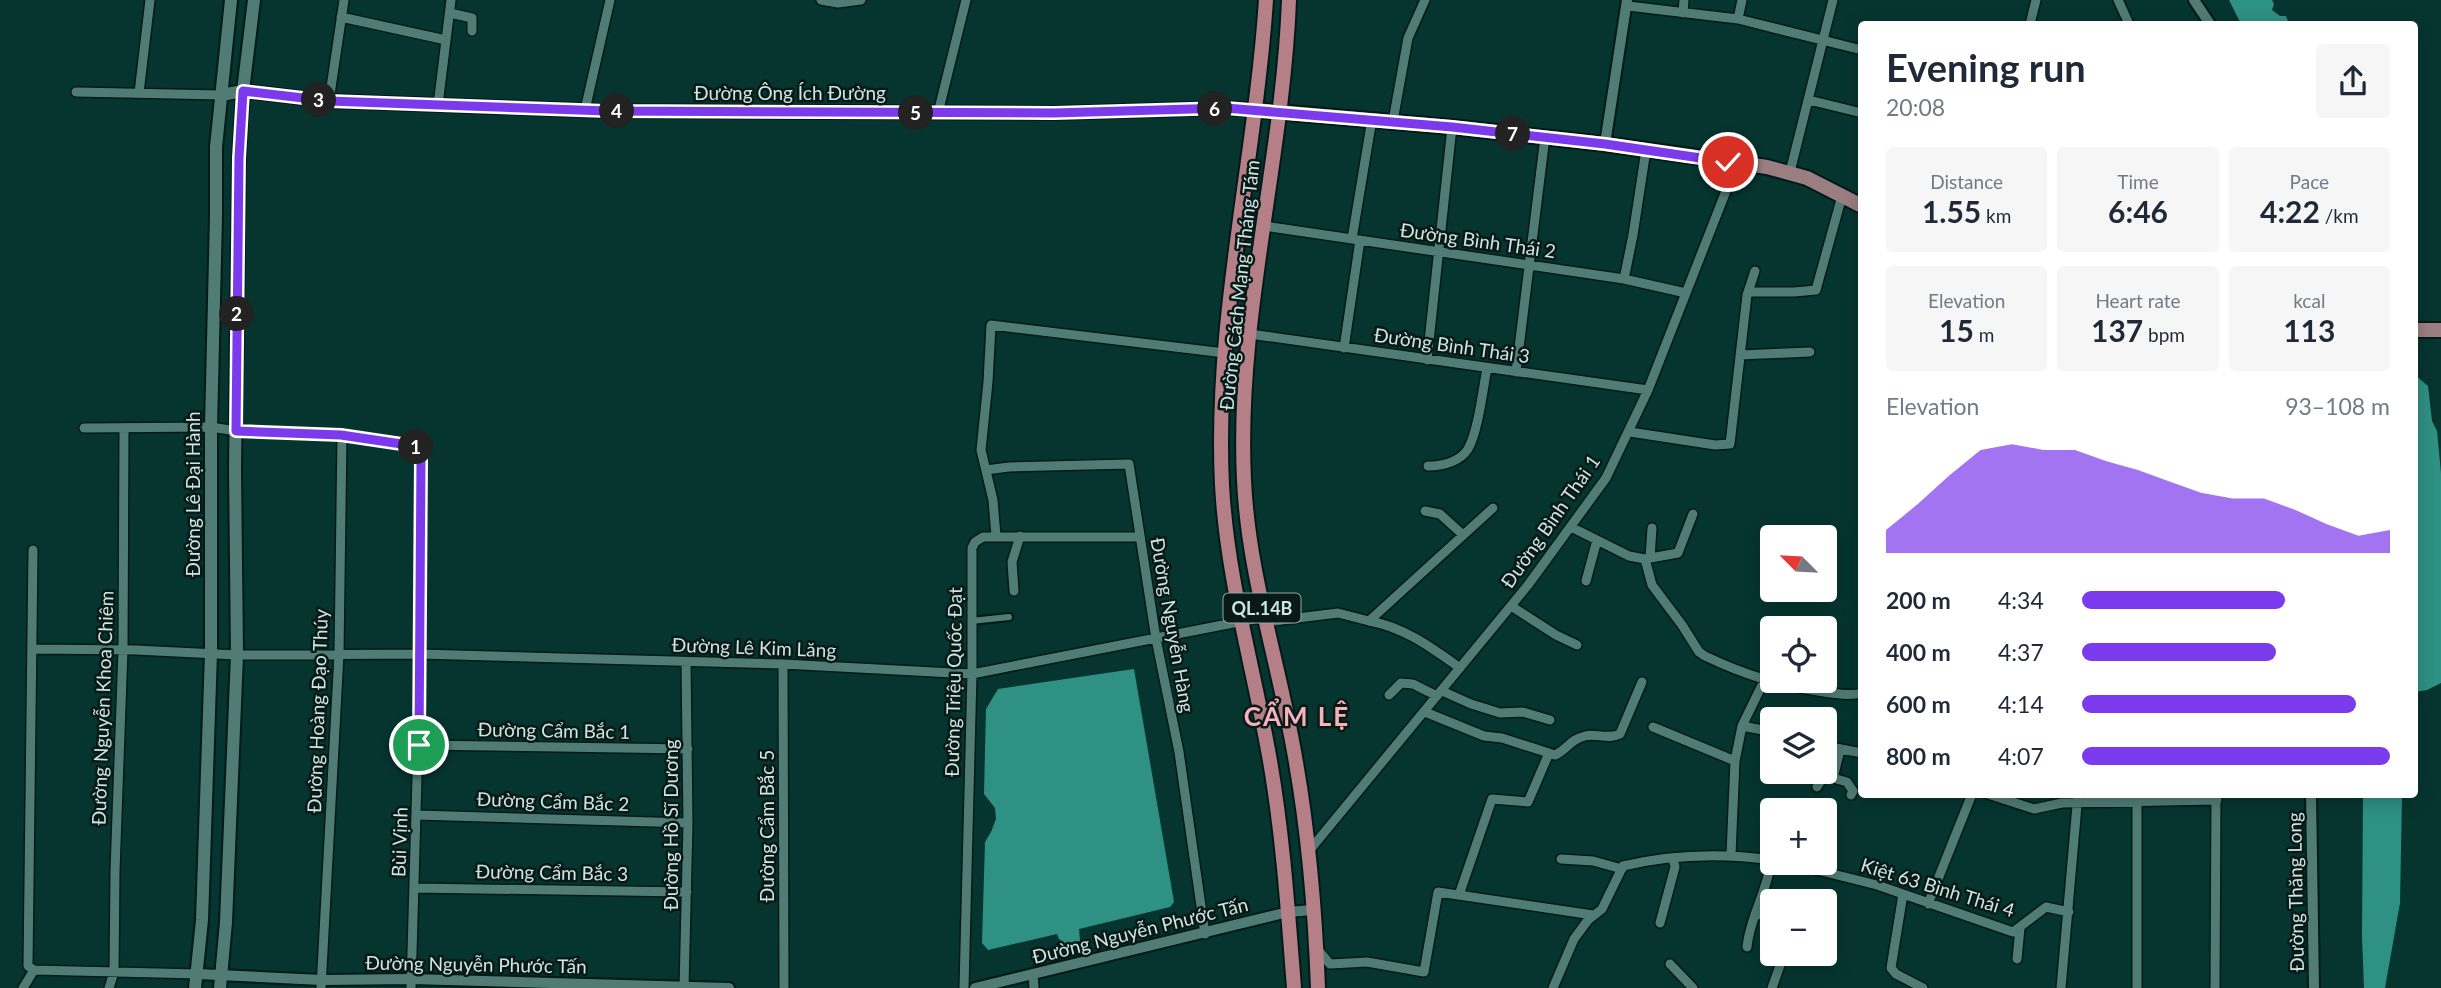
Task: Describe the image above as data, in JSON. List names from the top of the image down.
{
  "streets": {
    "highway": ["Đường Cách Mạng Tháng Tám", "QL.14B"],
    "main road": ["Đường Ông Ích Đường", "Đường Lê Đại Hành"],
    "street": [
      "Đường Bình Thái 2",
      "Đường Bình Thái 3",
      "Đường Bình Thái 1",
      "Đường Nguyễn Hàng",
      "Đường Lê Kim Lăng",
      "Đường Triệu Quốc Đạt",
      "Đường Nguyễn Khoa Chiêm",
      "Đường Hoàng Đạo Thúy",
      "Đường Cẩm Bắc 1",
      "Đường Cẩm Bắc 2",
      "Đường Hồ Sĩ Dương",
      "Đường Cẩm Bắc 5",
      "Bùi Vịnh",
      "Đường Cẩm Bắc 3",
      "Kiệt 63 Bình Thái 4",
      "Đường Thăng Long",
      "Đường Nguyễn Phước Tấn"
    ]
  },
  "crossings": [
    ["Đường Ông Ích Đường", "Đường Cách Mạng Tháng Tám"],
    ["Đường Ông Ích Đường", "Đường Lê Đại Hành"],
    ["Đường Ông Ích Đường", "Đường Bình Thái 1"],
    ["Đường Bình Thái 2", "Đường Cách Mạng Tháng Tám"],
    ["Đường Bình Thái 2", "Đường Bình Thái 1"],
    ["Đường Cách Mạng Tháng Tám", "Đường Bình Thái 3"],
    ["Đường Cách Mạng Tháng Tám", "Đường Bình Thái 1"],
    ["Đường Cách Mạng Tháng Tám", "Đường Lê Kim Lăng"],
    ["Đường Cách Mạng Tháng Tám", "Đường Nguyễn Phước Tấn"],
    ["Đường Bình Thái 3", "Đường Bình Thái 1"],
    ["Đường Lê Đại Hành", "Đường Lê Kim Lăng"],
    ["Đường Lê Đại Hành", "Đường Nguyễn Phước Tấn"],
    ["Đường Bình Thái 1", "Đường Lê Kim Lăng"],
    ["Đường Nguyễn Hàng", "Đường Lê Kim Lăng"],
    ["Đường Nguyễn Hàng", "Đường Nguyễn Phước Tấn"],
    ["Đường Lê Kim Lăng", "Đường Triệu Quốc Đạt"],
    ["Đường Lê Kim Lăng", "Đường Nguyễn Khoa Chiêm"],
    ["Đường Lê Kim Lăng", "Đường Hoàng Đạo Thúy"],
    ["Đường Lê Kim Lăng", "Đường Hồ Sĩ Dương"],
    ["Đường Lê Kim Lăng", "Đường Cẩm Bắc 5"],
    ["Đường Lê Kim Lăng", "Bùi Vịnh"],
    ["Đường Hoàng Đạo Thúy", "Bùi Vịnh"],
    ["Đường Hoàng Đạo Thúy", "Đường Nguyễn Phước Tấn"],
    ["Đường Cẩm Bắc 1", "Đường Hồ Sĩ Dương"],
    ["Đường Cẩm Bắc 1", "Bùi Vịnh"],
    ["Đường Cẩm Bắc 2", "Đường Hồ Sĩ Dương"],
    ["Đường Cẩm Bắc 2", "Bùi Vịnh"],
    ["Đường Hồ Sĩ Dương", "Đường Cẩm Bắc 3"],
    ["Đường Hồ Sĩ Dương", "Đường Nguyễn Phước Tấn"],
    ["Bùi Vịnh", "Đường Cẩm Bắc 3"],
    ["Bùi Vịnh", "Đường Nguyễn Phước Tấn"]
  ],
  "districts": ["CẨM LỆ"],
  "north": "top left",
  "page": {
    "heading": ["Evening run", "20:08"],
    "pins": [
      "3",
      "6",
      "4",
      "5",
      "7",
      "2",
      "1"
    ],
    "stats": [
      ["Distance", "1.55 km"],
      ["Time", "6:46"],
      ["Pace", "4:22 /km"],
      ["Elevation", "15 m"],
      ["Heart rate", "137 bpm"],
      ["kcal", "113"]
    ],
    "chart": ["Elevation", "93–108 m"],
    "map_buttons": ["+", "−"],
    "list": [
      {
        "name": "200 m",
        "note": "4:34"
      },
      {
        "name": "400 m",
        "note": "4:37"
      },
      {
        "name": "600 m",
        "note": "4:14"
      },
      {
        "name": "800 m",
        "note": "4:07"
      }
    ]
  }
}
